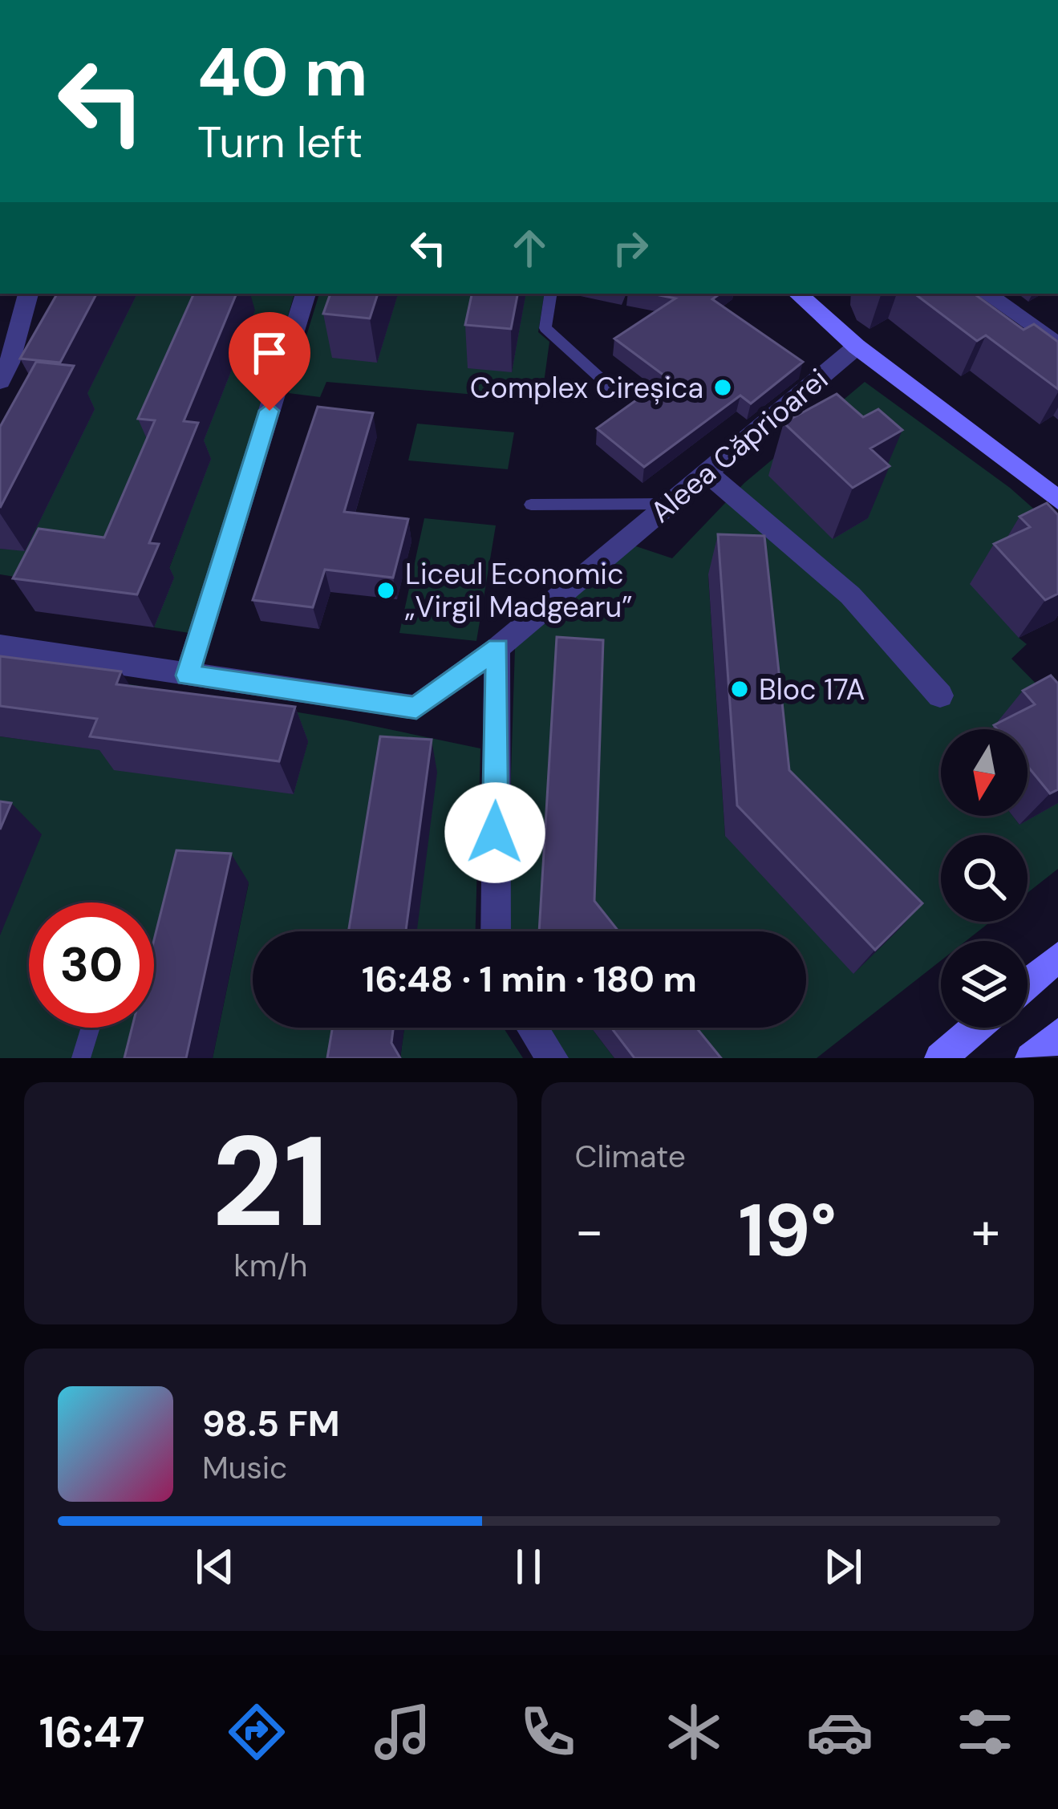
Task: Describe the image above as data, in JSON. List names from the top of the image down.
{
  "streets": {
    "street": ["Aleea Căprioarei"]
  },
  "places": ["Complex Cireșica", "Liceul Economic „Virgil Madgearu”", "Bloc 17A"],
  "north": "bottom",
  "page": {
    "turn": ["40 m", "Turn left"],
    "limit": "30",
    "trip": "16:48 · 1 min · 180 m",
    "tile": [
      ["21", "km/h"],
      "Climate"
    ],
    "heat": ["−", "19°", "+"],
    "song": ["98.5 FM", "Music"],
    "tabs": "16:47"
  }
}
